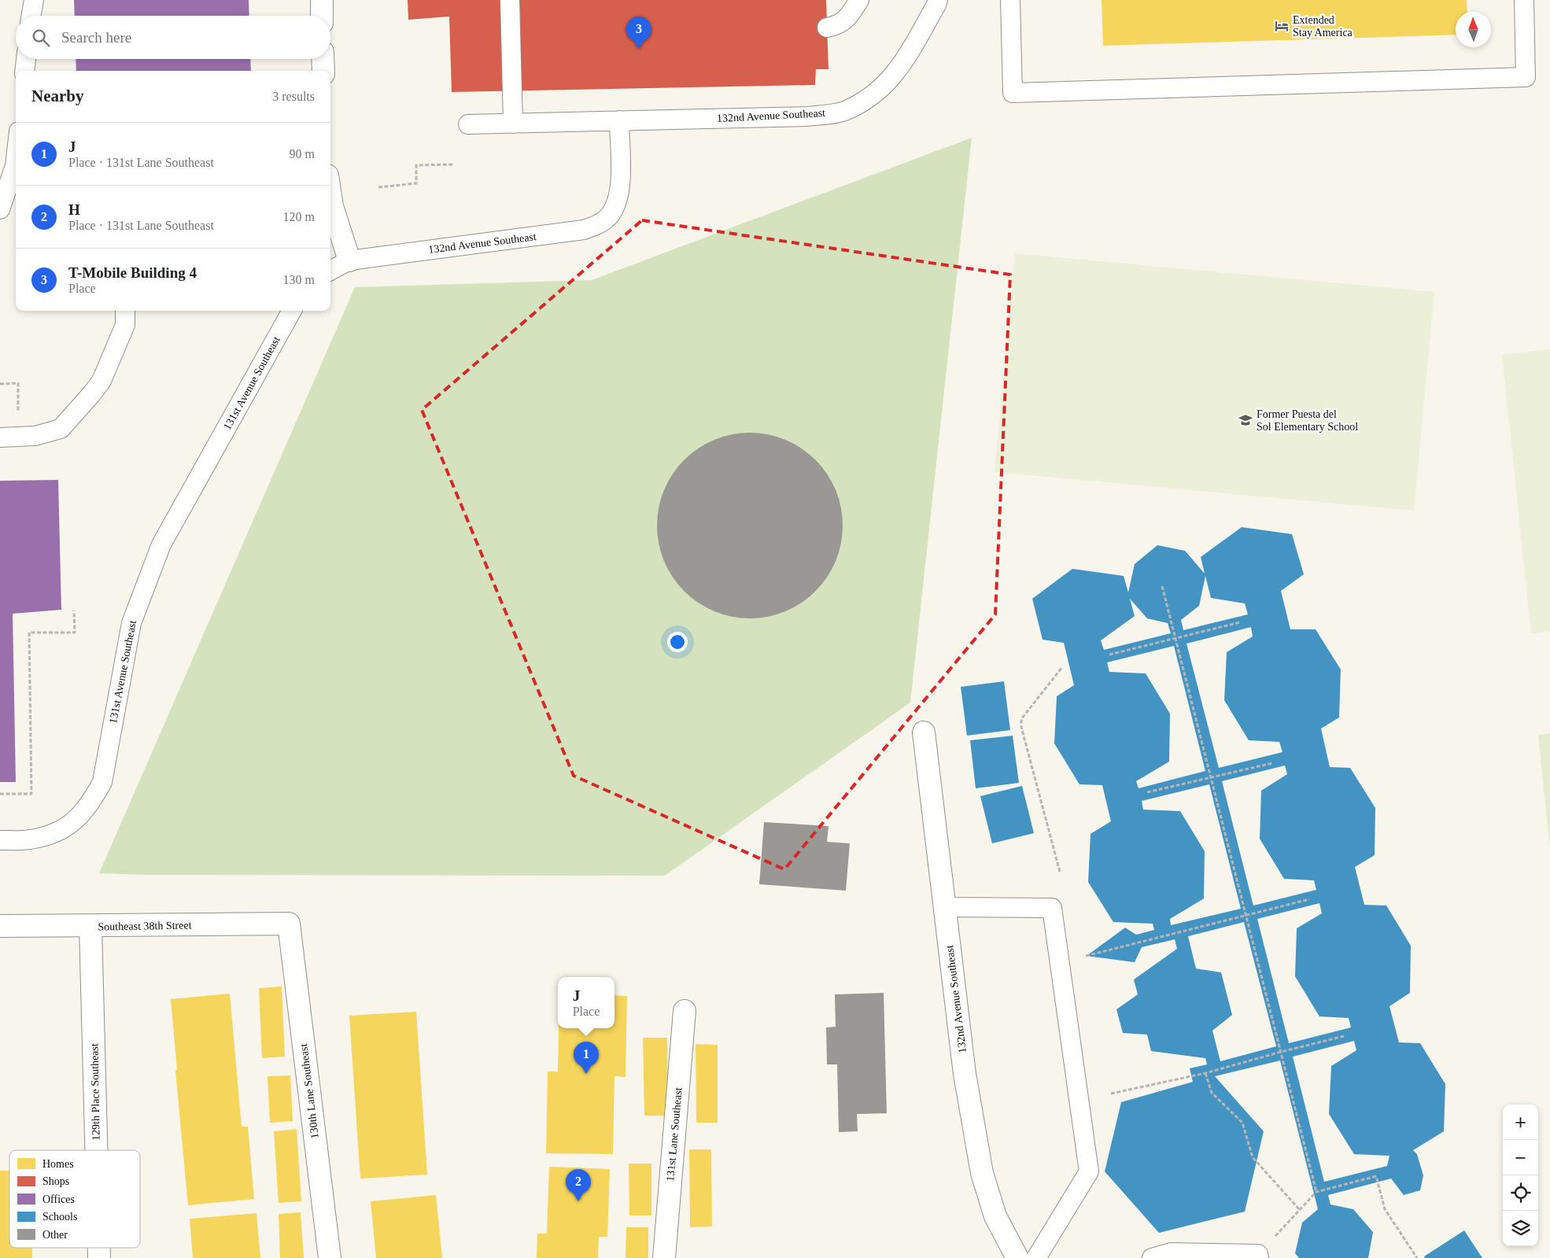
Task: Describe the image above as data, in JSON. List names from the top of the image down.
{
  "streets": {
    "street": [
      "132nd Avenue Southeast",
      "Southeast 38th Street",
      "130th Lane Southeast",
      "129th Place Southeast",
      "131st Lane Southeast"
    ],
    "lane": ["131st Avenue Southeast"]
  },
  "crossings": [
    ["Southeast 38th Street", "130th Lane Southeast"],
    ["Southeast 38th Street", "129th Place Southeast"]
  ],
  "places": {
    "hotel": ["Extended Stay America"],
    "school or university": ["Former Puesta del Sol Elementary School"]
  },
  "legend": [
    "Homes",
    "Shops",
    "Offices",
    "Schools",
    "Other"
  ],
  "north": "top",
  "page": {
    "search": "Search here",
    "pins": ["3", "1", "2"],
    "heading": ["Nearby", "3 results"],
    "list": [
      {
        "mark": "1",
        "name": "J",
        "note": "Place · 131st Lane Southeast",
        "value": "90 m"
      },
      {
        "mark": "2",
        "name": "H",
        "note": "Place · 131st Lane Southeast",
        "value": "120 m"
      },
      {
        "mark": "3",
        "name": "T-Mobile Building 4",
        "note": "Place",
        "value": "130 m"
      }
    ],
    "popup": ["J", "Place"],
    "map_buttons": ["+", "−"]
  }
}
